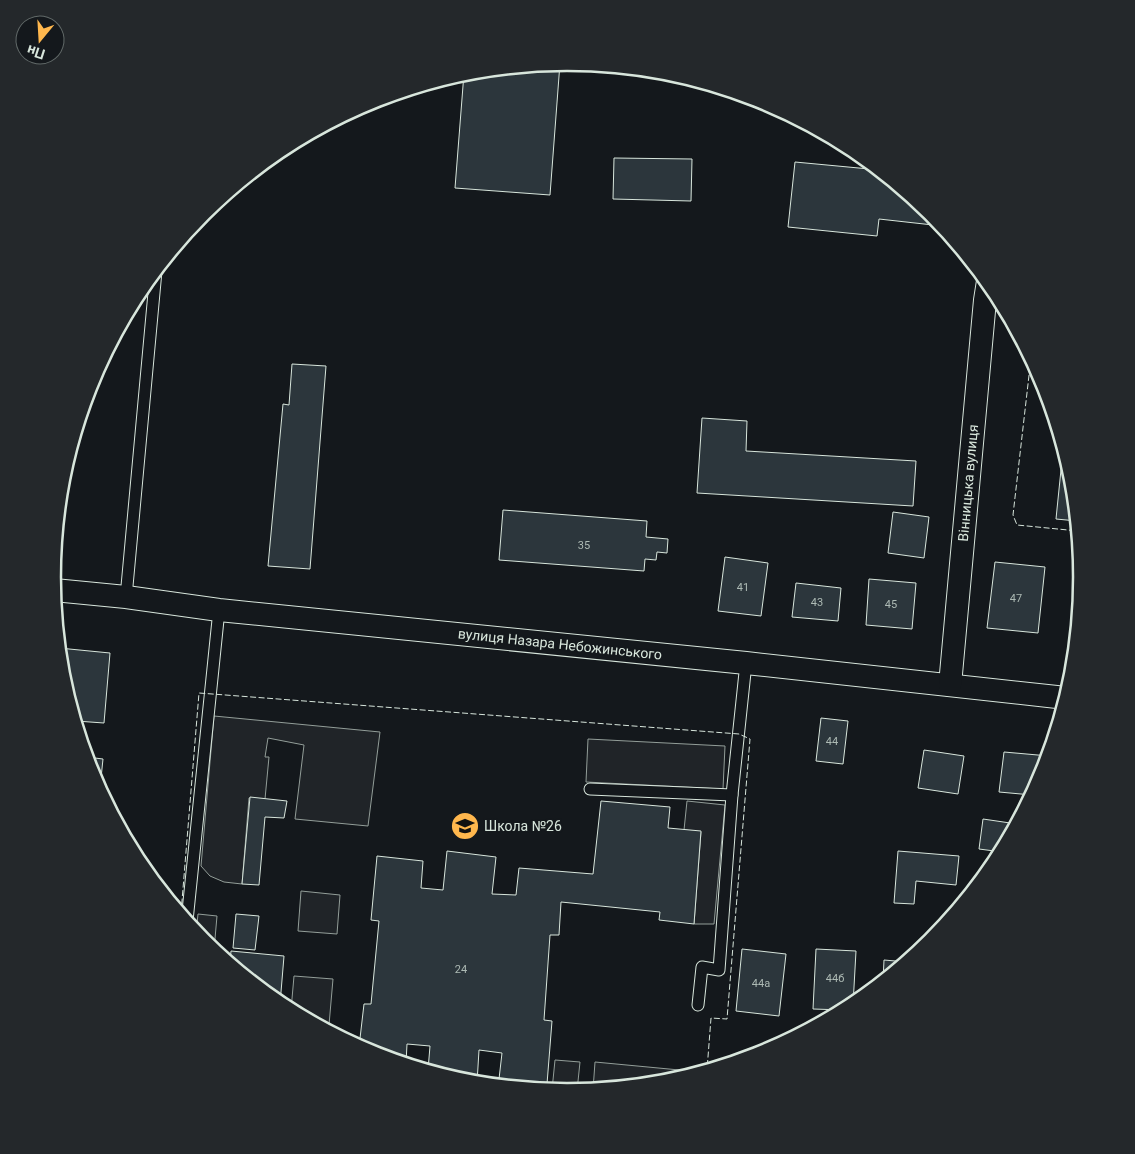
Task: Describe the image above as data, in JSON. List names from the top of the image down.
{
  "streets": {
    "street": ["Вінницька вулиця", "вулиця Назара Небожинського"]
  },
  "crossings": [
    ["Вінницька вулиця", "вулиця Назара Небожинського"]
  ],
  "places": {
    "school or university": ["Школа №26"]
  },
  "house_numbers": [
    "35",
    "41",
    "47",
    "43",
    "45",
    "44",
    "24",
    "44б",
    "44а"
  ],
  "north": "bottom"
}
